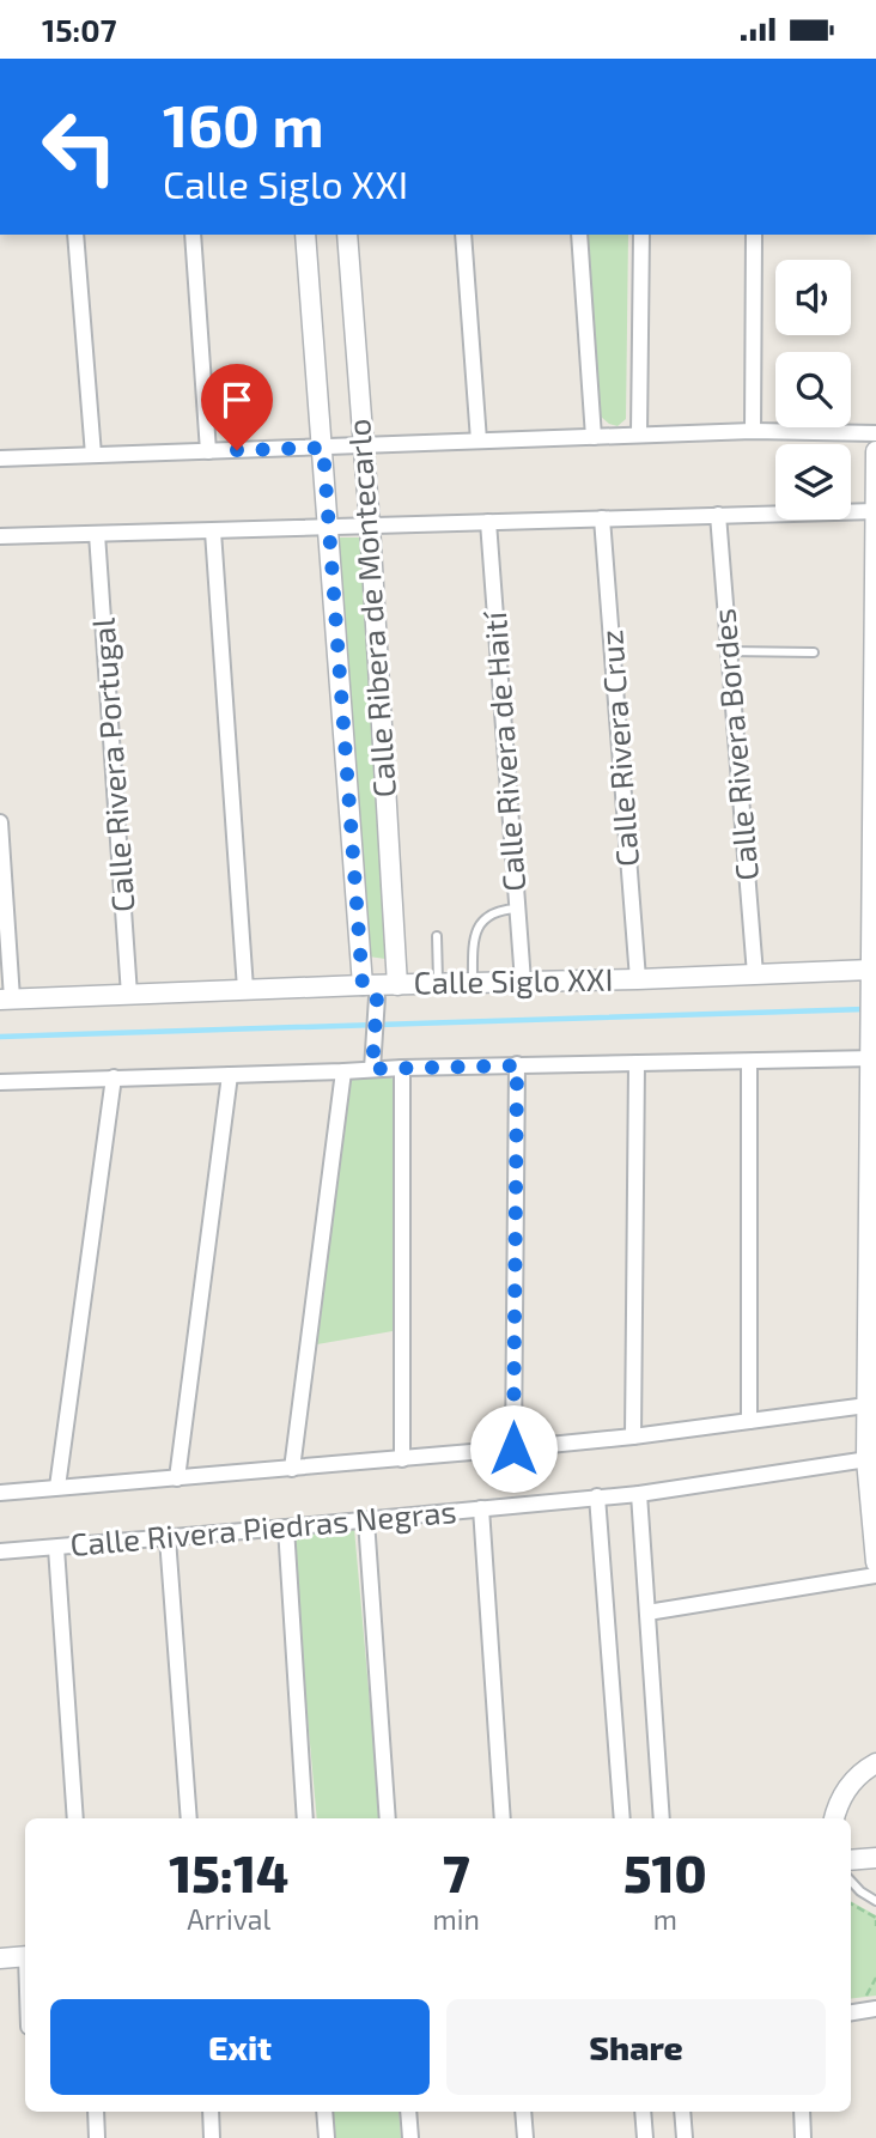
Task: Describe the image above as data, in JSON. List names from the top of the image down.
{
  "streets": {
    "street": [
      "Calle Ribera de Montecarlo",
      "Calle Rivera Bordes",
      "Calle Rivera Cruz",
      "Calle Rivera de Haití",
      "Calle Rivera Portugal",
      "Calle Siglo XXI",
      "Calle Rivera Piedras Negras"
    ]
  },
  "crossings": [
    ["Calle Ribera de Montecarlo", "Calle Siglo XXI"],
    ["Calle Rivera Bordes", "Calle Siglo XXI"],
    ["Calle Rivera Cruz", "Calle Siglo XXI"],
    ["Calle Rivera de Haití", "Calle Siglo XXI"],
    ["Calle Rivera Portugal", "Calle Siglo XXI"]
  ],
  "page": {
    "status": "15:07",
    "turn": ["160 m", "Calle Siglo XXI"],
    "eta": [
      "15:14",
      "Arrival",
      "7",
      "min",
      "510",
      "m"
    ],
    "buttons": ["Exit", "Share"]
  }
}
